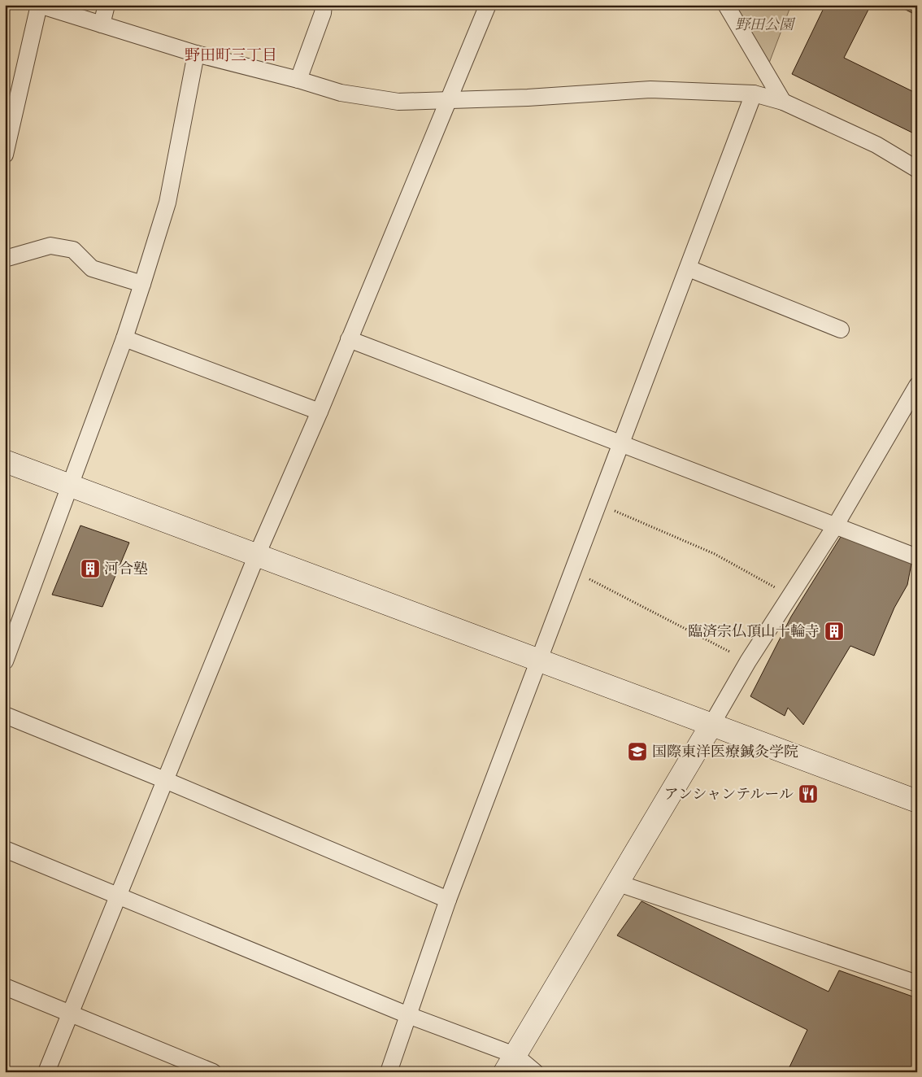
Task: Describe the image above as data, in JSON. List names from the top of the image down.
{
  "districts": ["野田町三丁目"],
  "parks": ["野田公園"],
  "places": {
    "building": ["河合塾", "臨済宗仏頂山十輪寺"],
    "school or university": ["国際東洋医療鍼灸学院"],
    "restaurant": ["アンシャンテルール"]
  }
}
